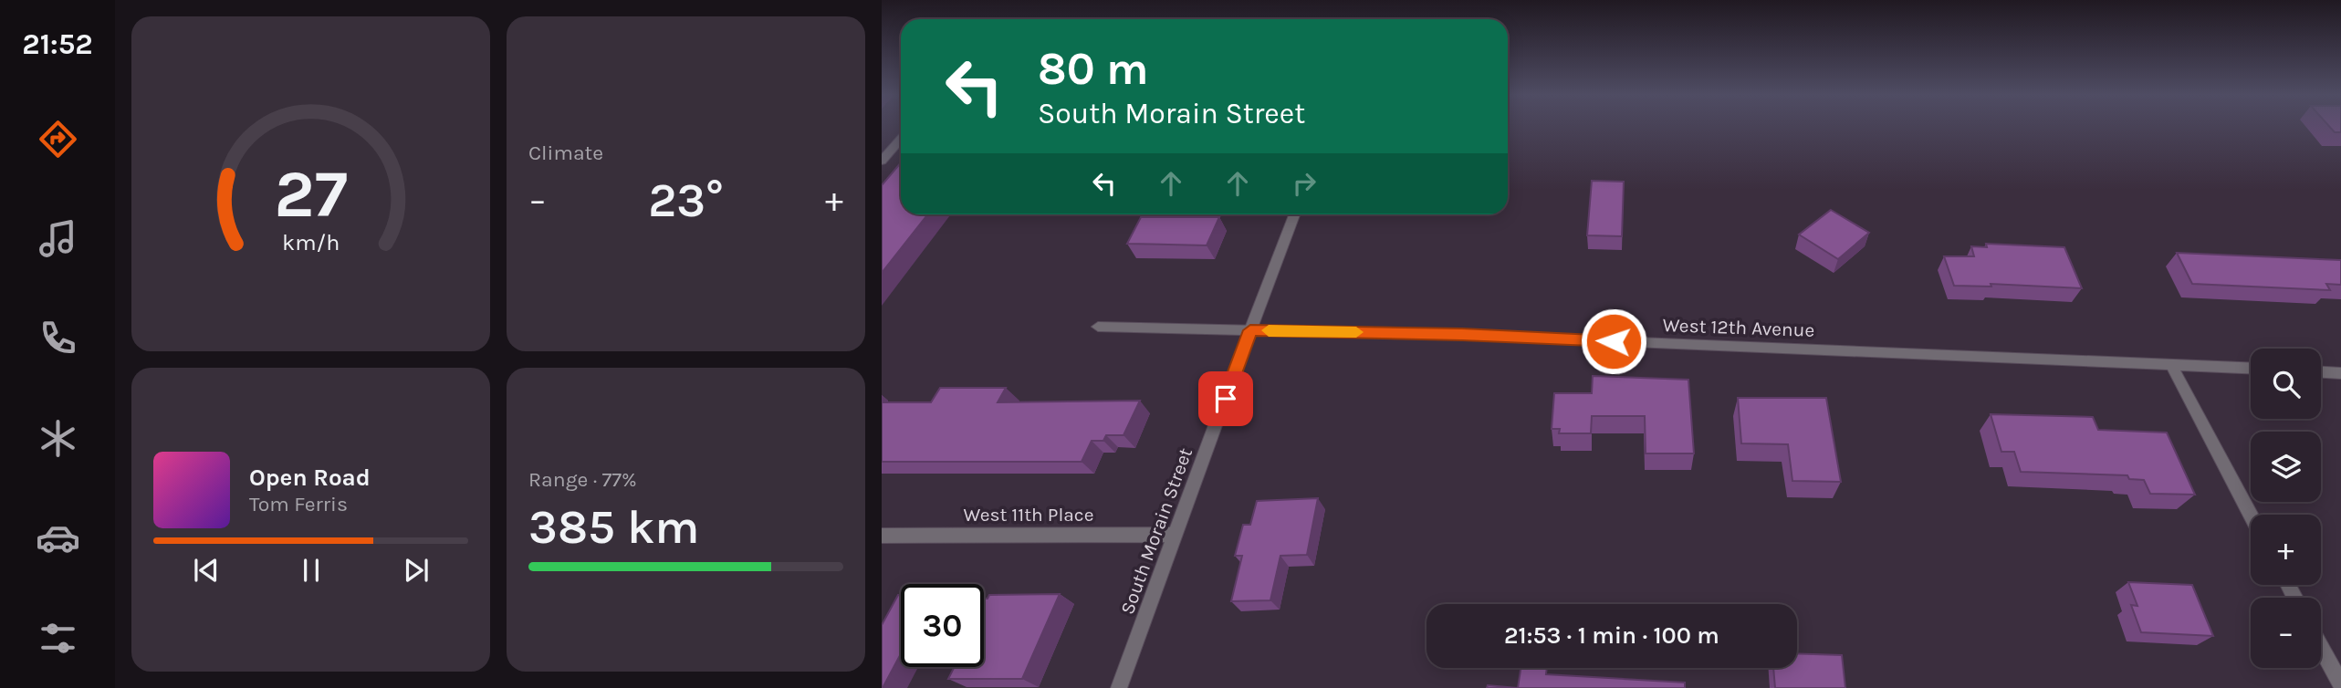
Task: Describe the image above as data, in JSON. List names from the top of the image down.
{
  "streets": {
    "street": ["West 12th Avenue", "West 11th Place", "South Morain Street"]
  },
  "crossings": [
    ["West 12th Avenue", "South Morain Street"],
    ["West 11th Place", "South Morain Street"]
  ],
  "page": {
    "tabs": "21:52",
    "tile": [
      "Climate",
      ["Range · 77%", "385 km"]
    ],
    "turn": ["80 m", "South Morain Street"],
    "heat": ["−", "23°", "+"],
    "map_buttons": ["+", "−"],
    "song": ["Open Road", "Tom Ferris"],
    "limit": "30",
    "trip": "21:53 · 1 min · 100 m",
    "gauge": ["27", "km/h"]
  }
}
